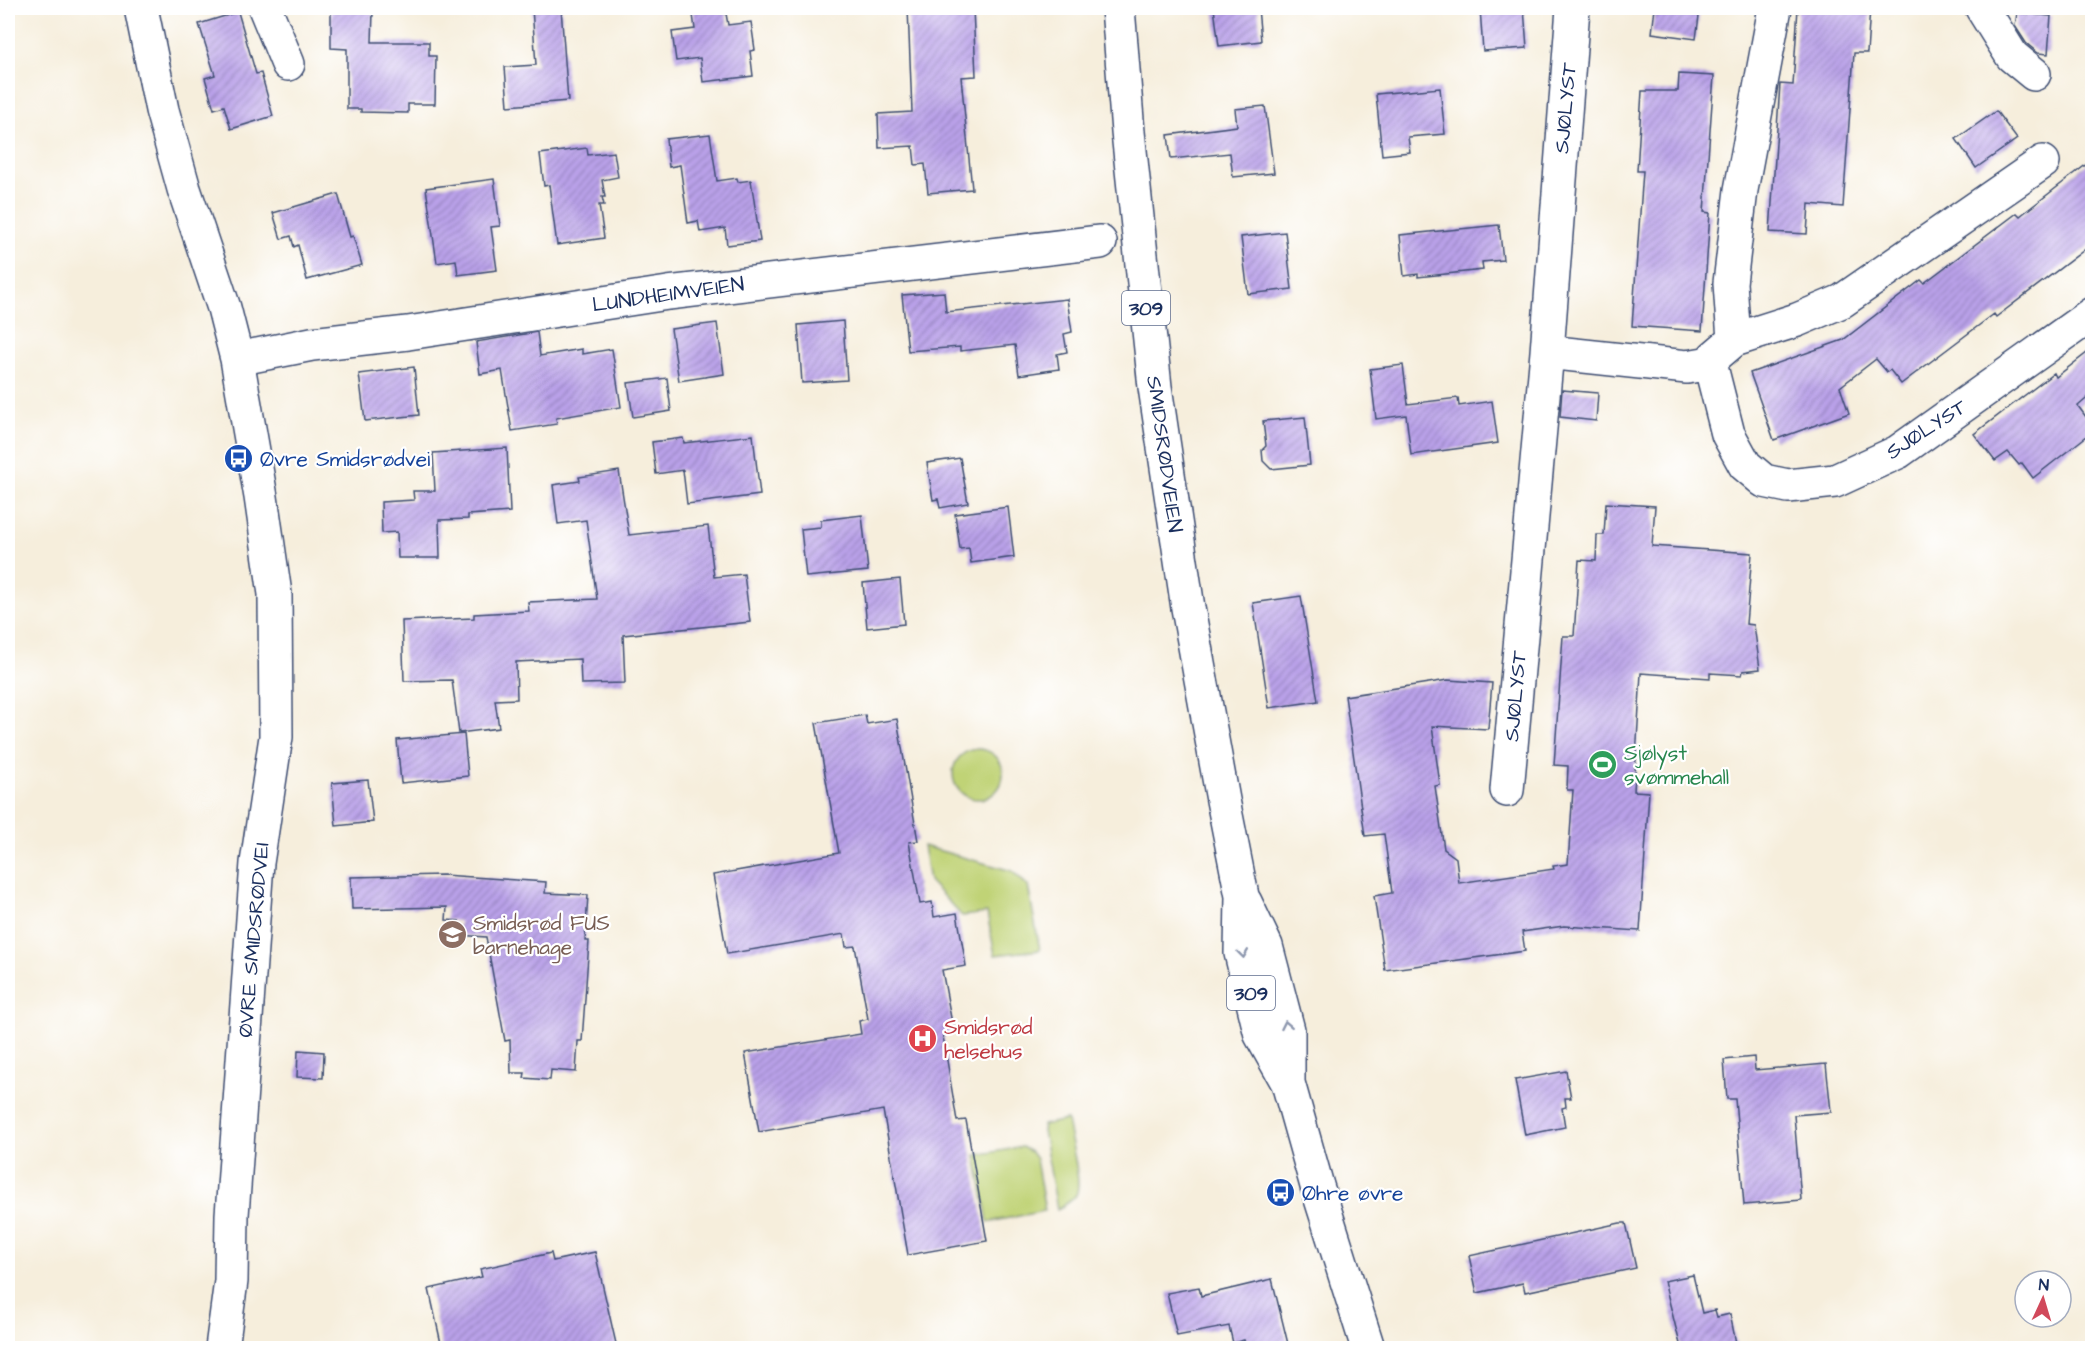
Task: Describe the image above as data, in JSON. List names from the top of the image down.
{
  "streets": {
    "street": [
      "SJØLYST",
      "LUNDHEIMVEIEN",
      "309",
      "SMIDSRØDVEIEN",
      "ØVRE SMIDSRØDVEI"
    ]
  },
  "crossings": [
    ["LUNDHEIMVEIEN", "ØVRE SMIDSRØDVEI"]
  ],
  "places": {
    "bus stop": ["Øvre Smidsrødvei", "Øhre øvre"],
    "sports": ["Sjølyst svømmehall"],
    "school or university": ["Smidsrød FUS barnehage"],
    "hospital": ["Smidsrød helsehus"]
  },
  "north": "top"
}
